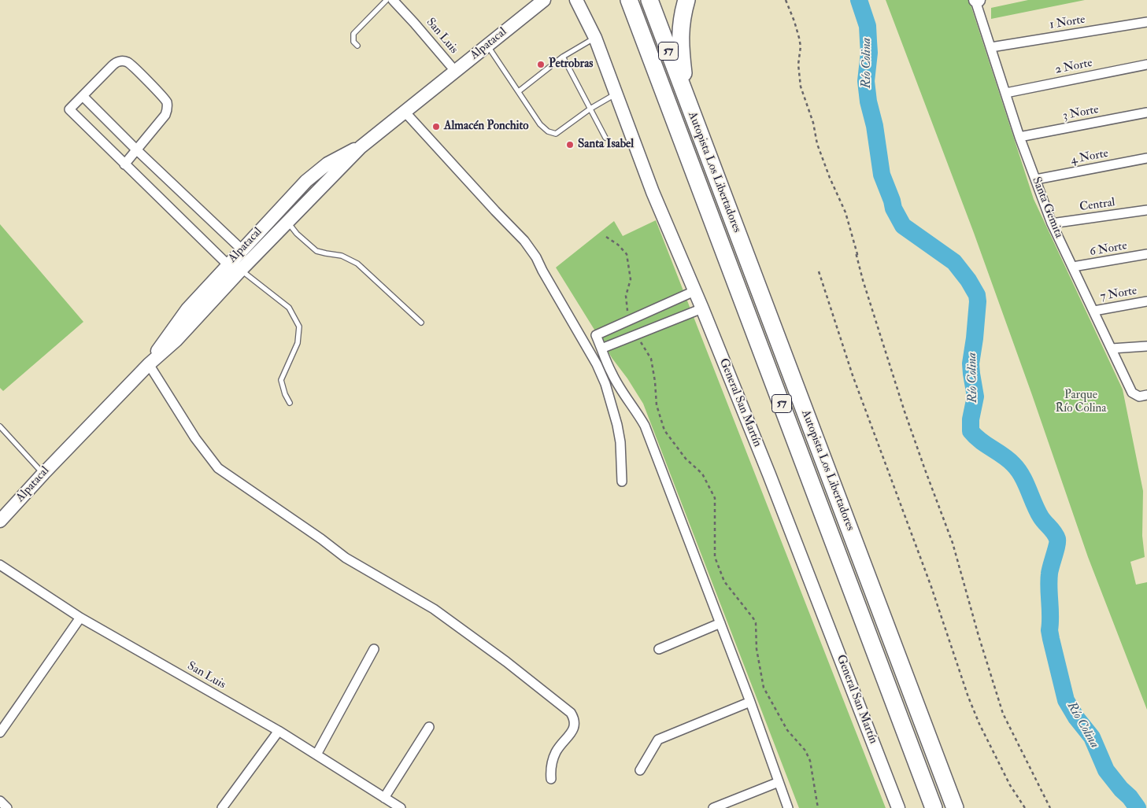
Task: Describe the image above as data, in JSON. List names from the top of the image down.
{
  "streets": {
    "highway": ["57", "Autopista Los Libertadores"],
    "street": [
      "1 Norte",
      "San Luis",
      "Alpatacal",
      "2 Norte",
      "3 Norte",
      "4 Norte",
      "Central",
      "Santa Gemita",
      "6 Norte",
      "7 Norte",
      "General San Martín"
    ]
  },
  "crossings": [
    ["1 Norte", "Santa Gemita"],
    ["San Luis", "Alpatacal"],
    ["2 Norte", "Santa Gemita"],
    ["3 Norte", "Santa Gemita"],
    ["4 Norte", "Santa Gemita"],
    ["Central", "Santa Gemita"],
    ["Santa Gemita", "6 Norte"],
    ["Santa Gemita", "7 Norte"]
  ],
  "water": ["Río Colina"],
  "parks": ["Parque Río Colina"],
  "places": ["Petrobras", "Almacén Ponchito", "Santa Isabel"]
}
